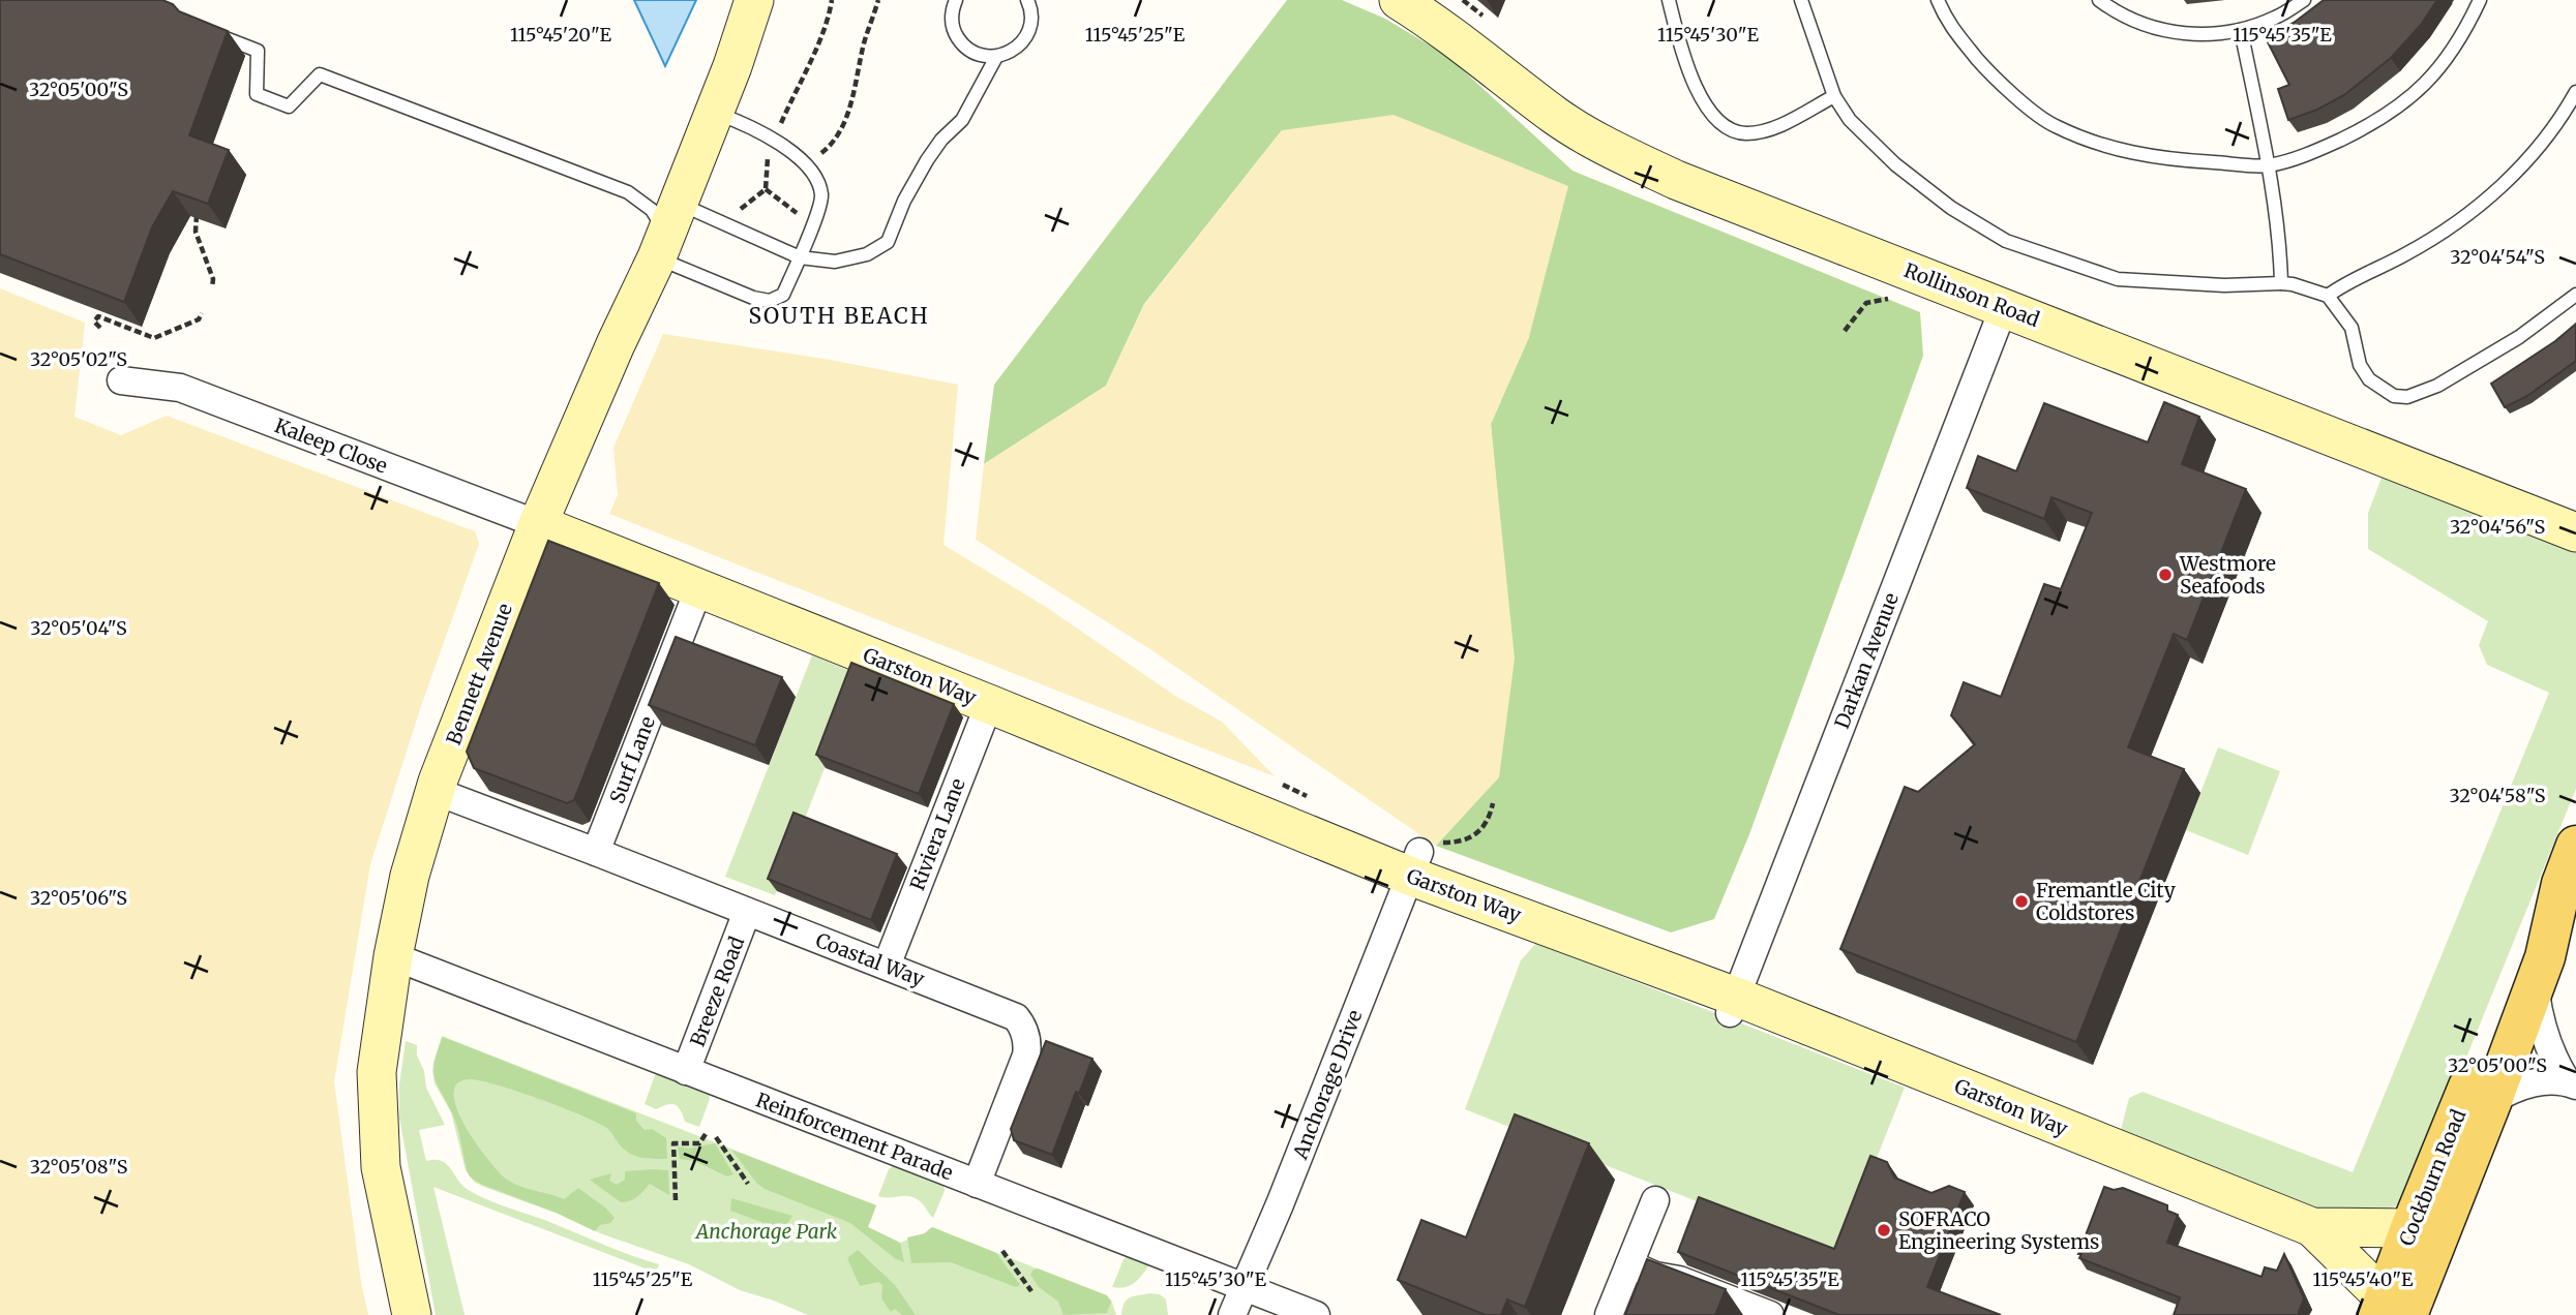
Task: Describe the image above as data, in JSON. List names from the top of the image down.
{
  "streets": {
    "main road": ["Cockburn Road"],
    "street": [
      "Rollinson Road",
      "Kaleep Close",
      "Darkan Avenue",
      "Bennett Avenue",
      "Garston Way",
      "Surf Lane",
      "Riviera Lane",
      "Coastal Way",
      "Breeze Road",
      "Anchorage Drive",
      "Reinforcement Parade"
    ]
  },
  "crossings": [
    ["Rollinson Road", "Darkan Avenue"],
    ["Kaleep Close", "Bennett Avenue"],
    ["Kaleep Close", "Garston Way"],
    ["Darkan Avenue", "Garston Way"],
    ["Bennett Avenue", "Garston Way"],
    ["Bennett Avenue", "Coastal Way"],
    ["Bennett Avenue", "Reinforcement Parade"],
    ["Garston Way", "Surf Lane"],
    ["Garston Way", "Riviera Lane"],
    ["Garston Way", "Anchorage Drive"],
    ["Garston Way", "Cockburn Road"],
    ["Surf Lane", "Coastal Way"],
    ["Riviera Lane", "Coastal Way"],
    ["Coastal Way", "Breeze Road"],
    ["Coastal Way", "Reinforcement Parade"],
    ["Breeze Road", "Reinforcement Parade"],
    ["Anchorage Drive", "Reinforcement Parade"]
  ],
  "districts": ["SOUTH BEACH"],
  "parks": ["Anchorage Park"],
  "places": ["Westmore Seafoods", "Fremantle City Coldstores", "SOFRACO Engineering Systems"],
  "coordinates": [
    "115°45'35\"E",
    "115°45'20\"E",
    "115°45'25\"E",
    "115°45'30\"E",
    "32°05'00\"S",
    "32°04'54\"S",
    "32°05'02\"S",
    "32°04'56\"S",
    "32°05'04\"S",
    "32°04'58\"S",
    "32°05'06\"S",
    "32°05'08\"S",
    "115°45'40\"E"
  ]
}
